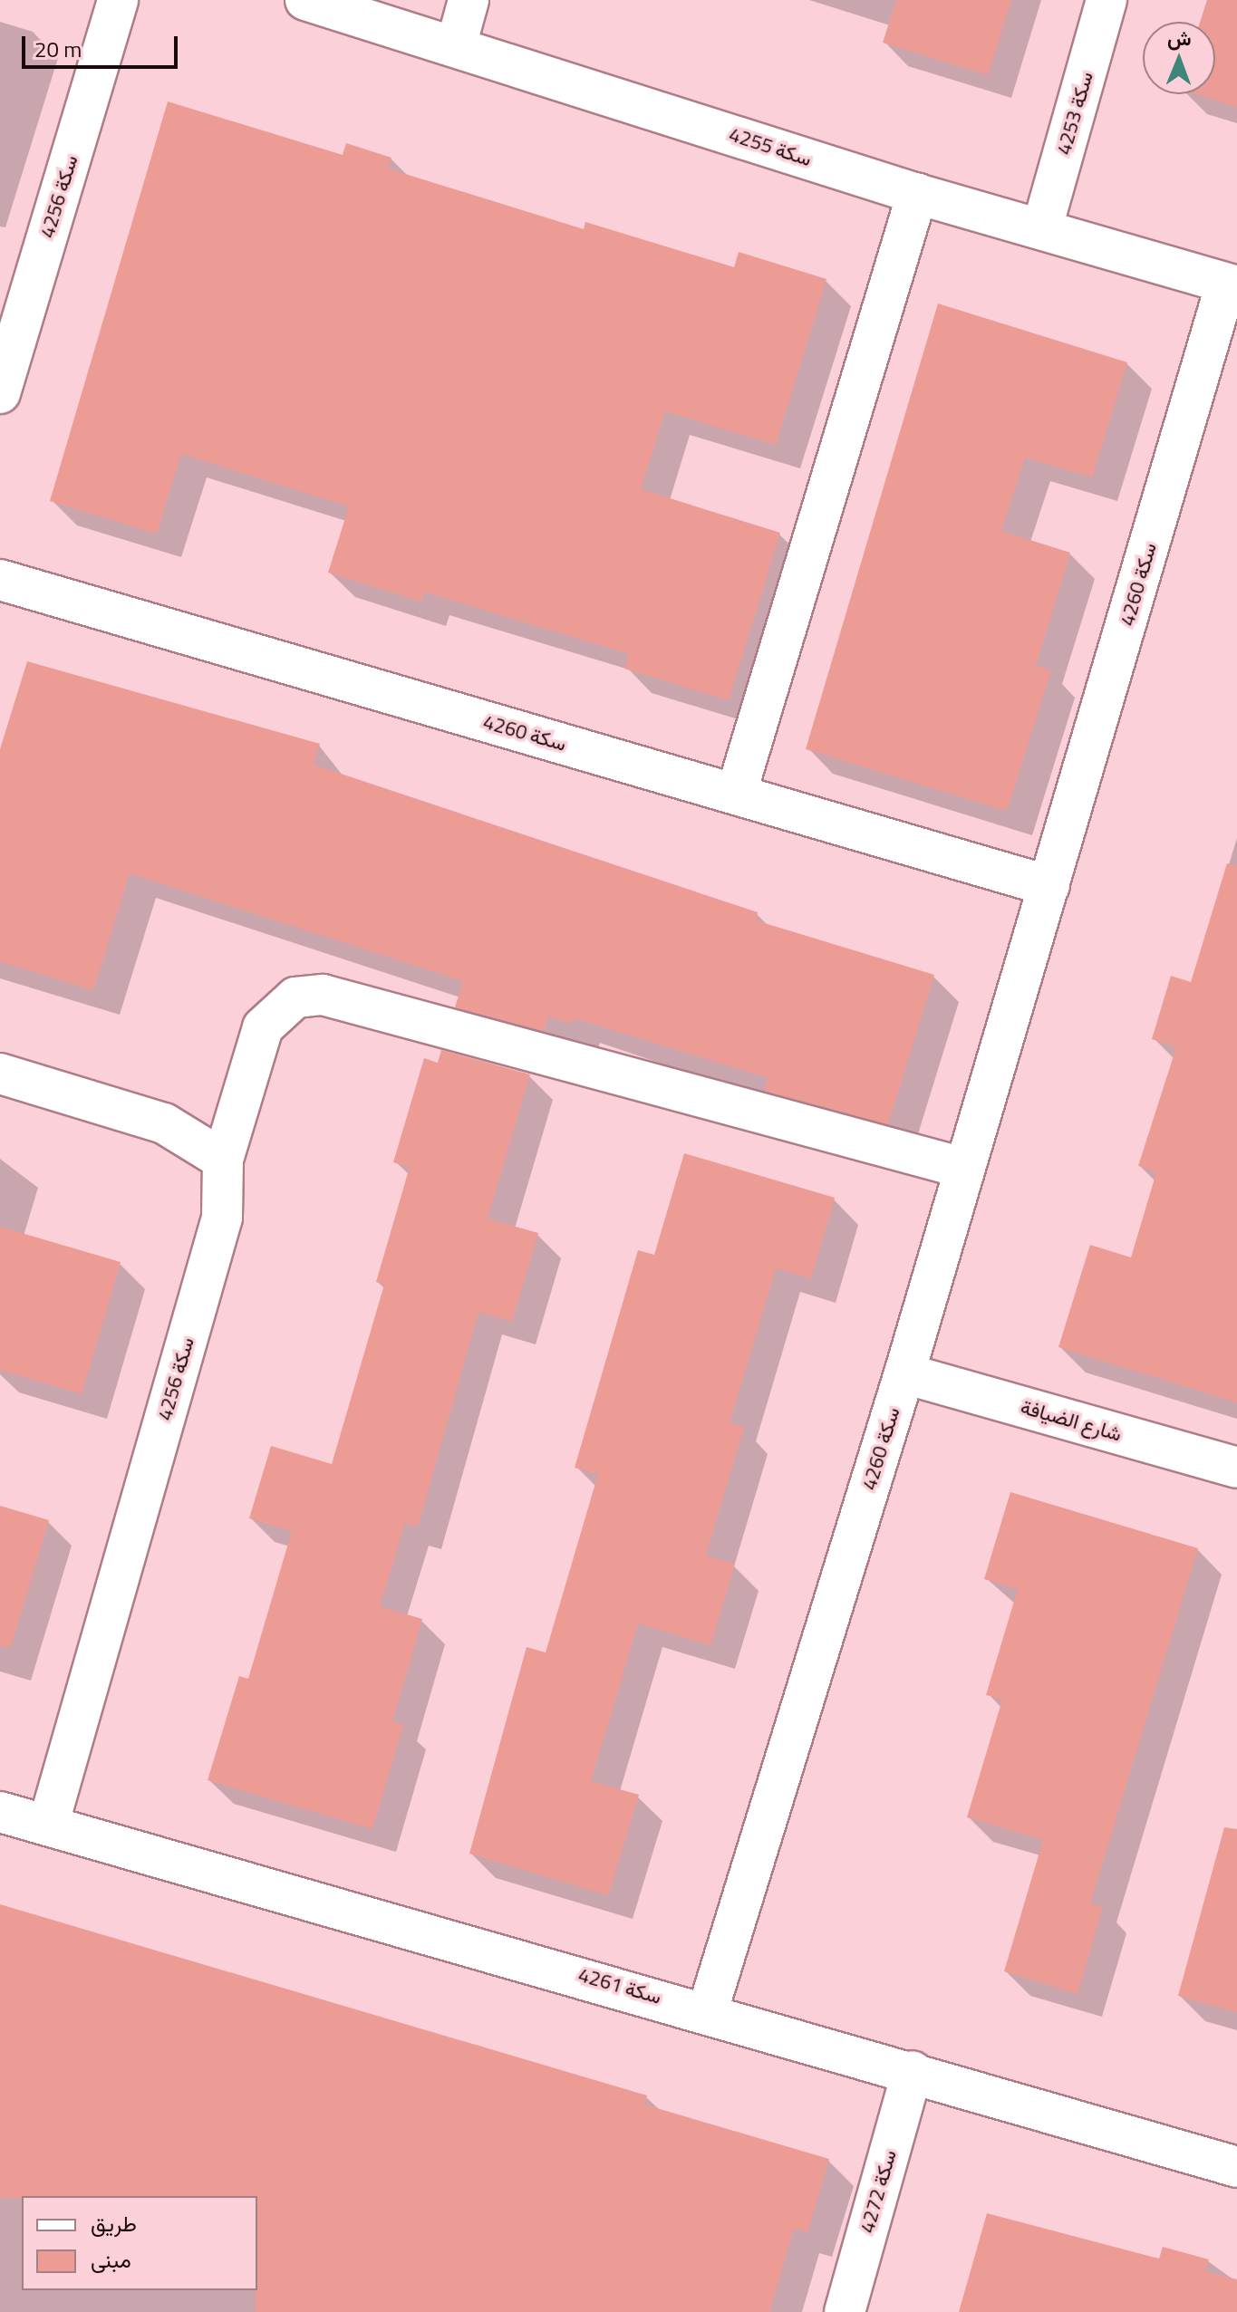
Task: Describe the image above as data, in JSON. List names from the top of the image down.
{
  "streets": {
    "street": [
      "سكة 4253",
      "سكة 4255",
      "سكة 4256",
      "سكة 4260",
      "شارع الضيافة",
      "سكة 4261",
      "سكة 4272"
    ]
  },
  "crossings": [
    ["سكة 4253", "سكة 4255"],
    ["سكة 4255", "سكة 4260"],
    ["سكة 4256", "سكة 4260"],
    ["سكة 4256", "سكة 4261"],
    ["سكة 4260", "شارع الضيافة"],
    ["سكة 4260", "سكة 4261"],
    ["سكة 4261", "سكة 4272"]
  ],
  "legend": ["طريق", "مبنى"],
  "scale_bar": "20 m",
  "north": "top"
}
